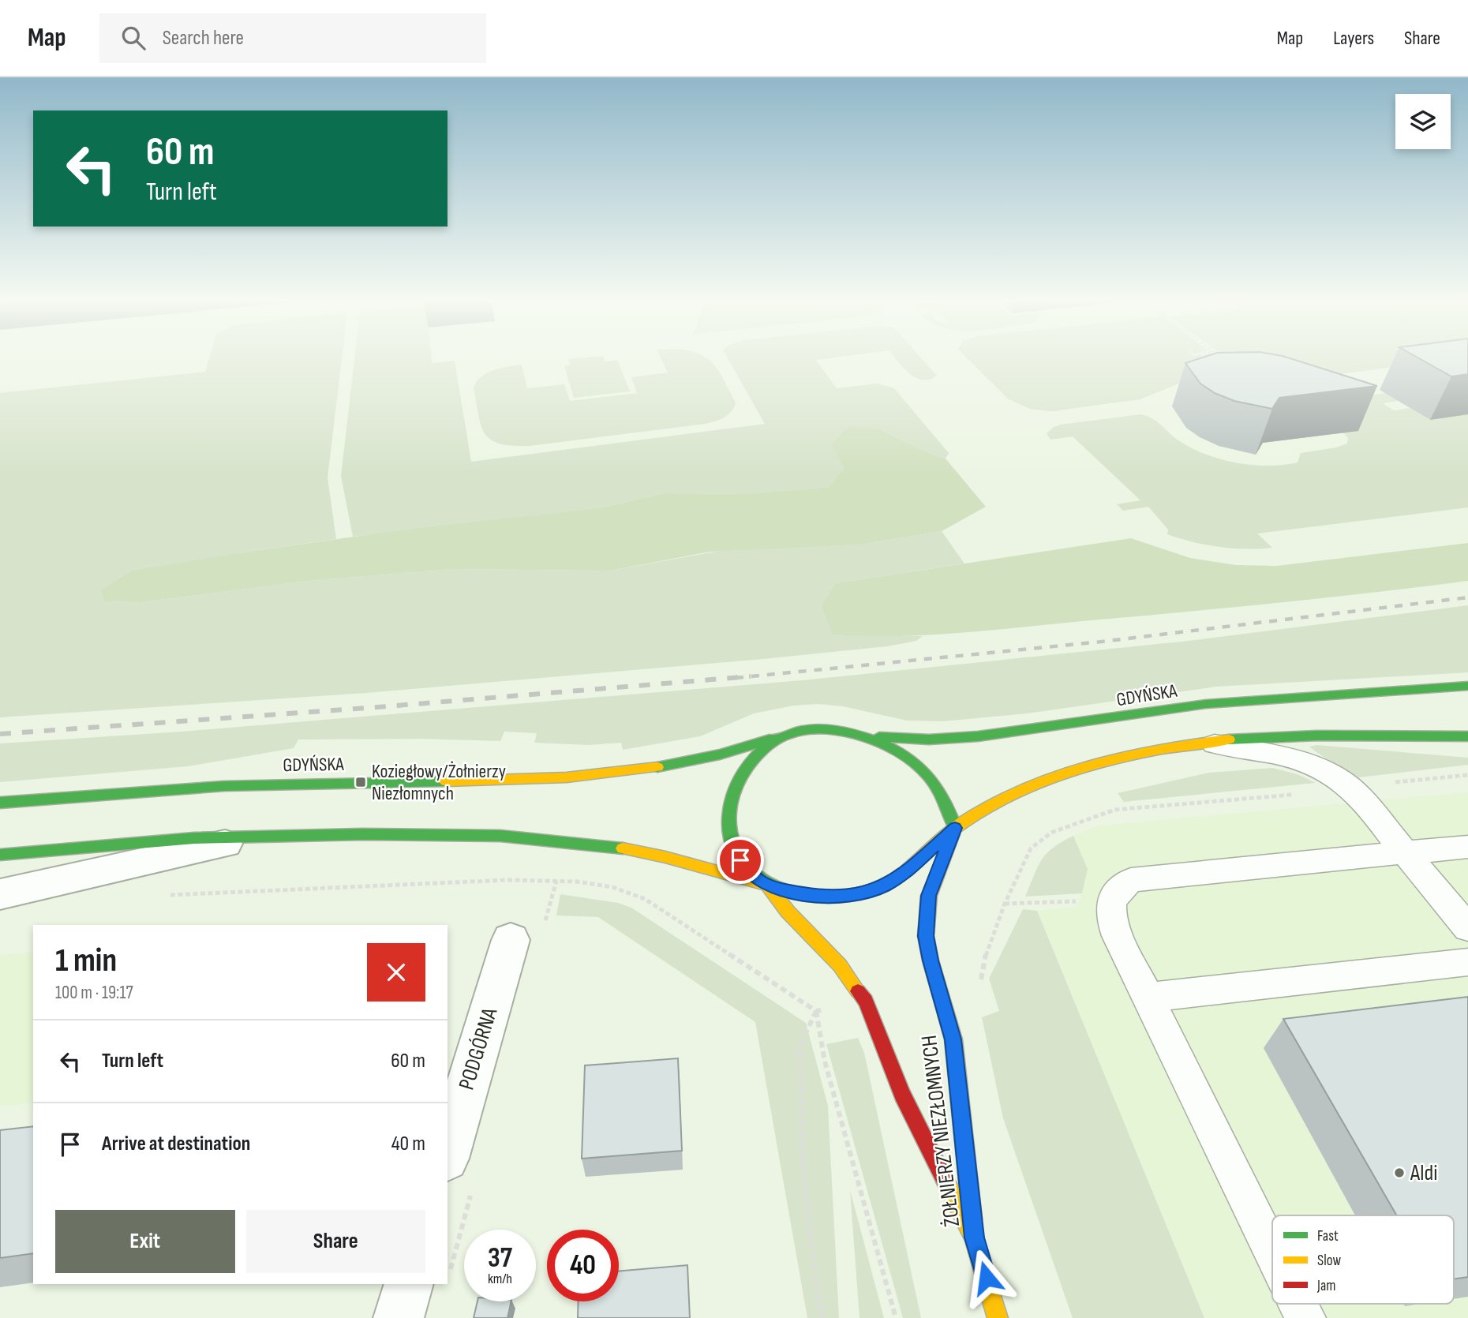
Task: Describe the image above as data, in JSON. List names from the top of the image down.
{
  "streets": {
    "main road": ["GDYŃSKA", "ŻOŁNIERZY NIEZŁOMNYCH"],
    "street": ["PODGÓRNA"]
  },
  "crossings": [
    ["GDYŃSKA", "ŻOŁNIERZY NIEZŁOMNYCH"]
  ],
  "places": {
    "transit": ["Koziegłowy/Żołnierzy Niezłomnych"],
    "other": ["Aldi"]
  },
  "legend": ["Fast", "Slow", "Jam"],
  "page": {
    "header": "Map",
    "search": "Search here",
    "nav": ["Map", "Layers", "Share"],
    "turn": ["60 m", "Turn left"],
    "heading": ["1 min", "100 m · 19:17"],
    "list": [
      {
        "name": "Turn left",
        "value": "60 m"
      },
      {
        "name": "Arrive at destination",
        "value": "40 m"
      }
    ],
    "buttons": ["Exit", "Share"],
    "speed": "37 km/h",
    "limit": "40"
  }
}
